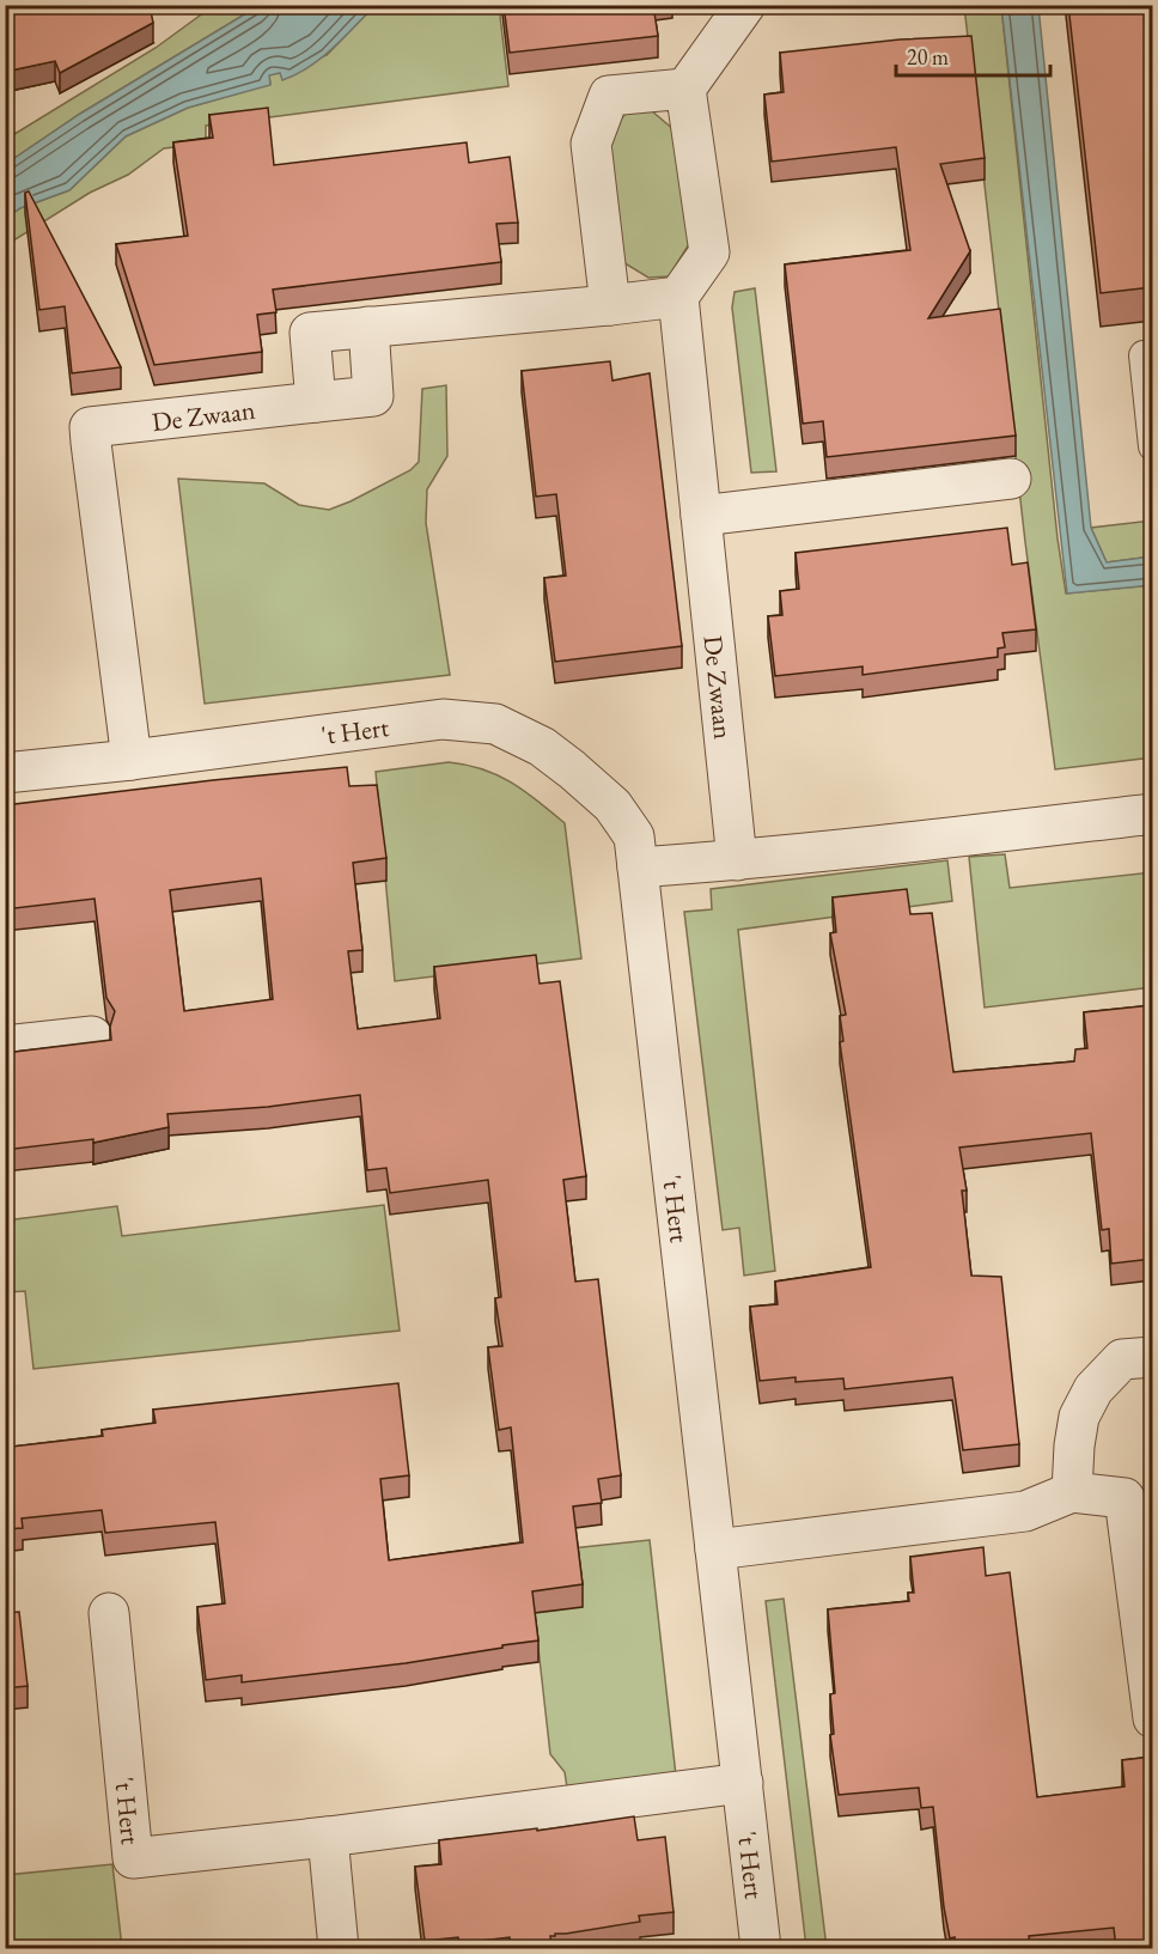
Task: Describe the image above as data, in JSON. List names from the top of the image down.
{
  "streets": {
    "street": ["De Zwaan", "'t Hert"]
  },
  "crossings": [
    ["De Zwaan", "'t Hert"]
  ],
  "scale_bar": "20 m"
}
